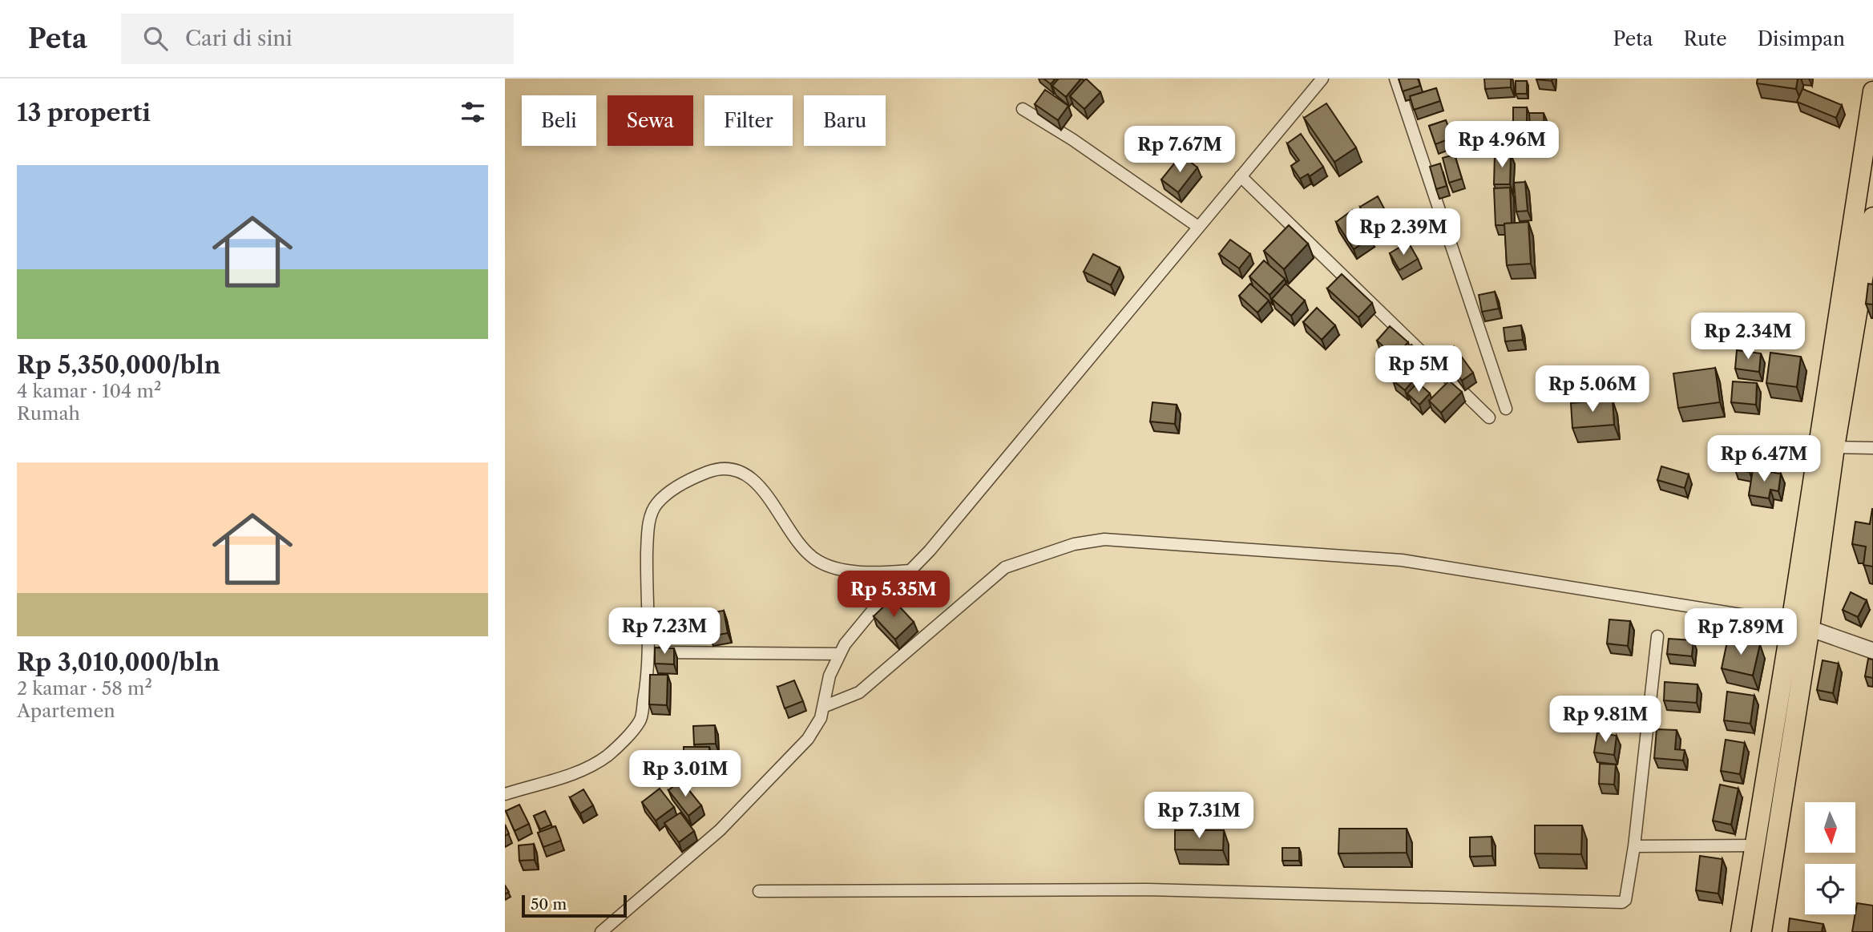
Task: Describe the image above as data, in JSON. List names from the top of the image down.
{
  "scale_bar": "50 m",
  "north": "bottom",
  "page": {
    "header": "Peta",
    "search": "Cari di sini",
    "nav": ["Peta", "Rute", "Disimpan"],
    "heading": "13 properti",
    "chip": [
      "Beli",
      "Sewa",
      "Filter",
      "Baru"
    ],
    "price": [
      "Rp 4.96M",
      "Rp 7.67M",
      "Rp 2.39M",
      "Rp 2.34M",
      "Rp 5M",
      "Rp 5.06M",
      "Rp 6.47M",
      "Rp 5.35M",
      "Rp 7.23M",
      "Rp 7.89M",
      "Rp 9.81M",
      "Rp 3.01M",
      "Rp 7.31M"
    ],
    "list": [
      {
        "name": "Rp 5,350,000/bln",
        "note": "4 kamar · 104 m² · Rumah"
      },
      {
        "name": "Rp 3,010,000/bln",
        "note": "2 kamar · 58 m² · Apartemen"
      }
    ],
    "scale": "50 m"
  }
}
